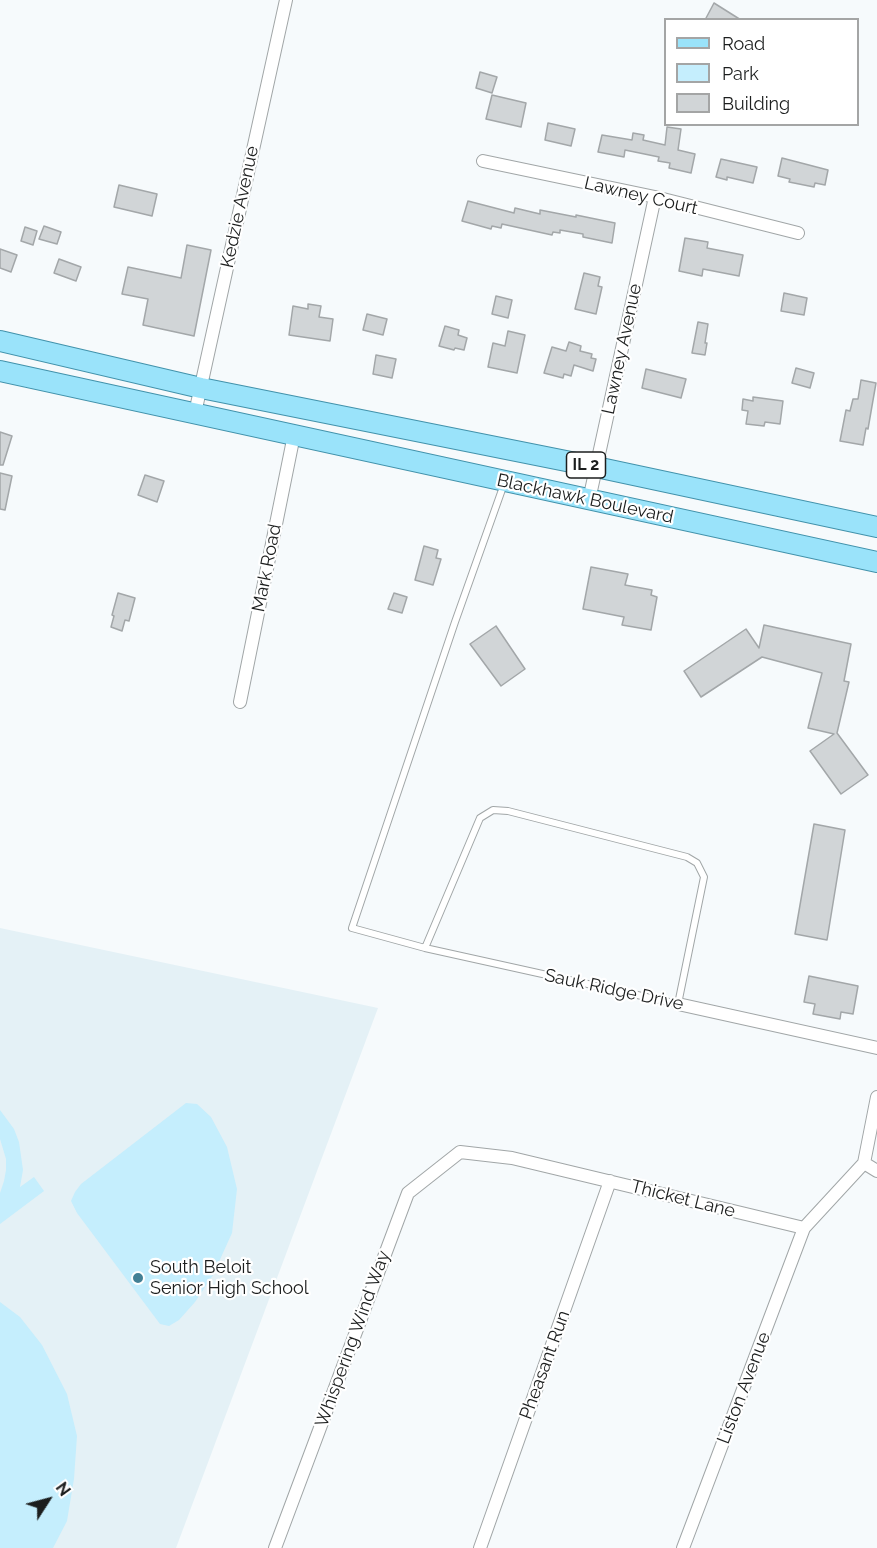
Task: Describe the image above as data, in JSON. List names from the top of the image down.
{
  "streets": {
    "main road": ["IL 2", "Blackhawk Boulevard"],
    "street": [
      "Lawney Court",
      "Kedzie Avenue",
      "Lawney Avenue",
      "Mark Road",
      "Sauk Ridge Drive",
      "Thicket Lane",
      "Whispering Wind Way",
      "Pheasant Run",
      "Liston Avenue"
    ]
  },
  "crossings": [
    ["Lawney Court", "Lawney Avenue"],
    ["Kedzie Avenue", "IL 2"],
    ["Kedzie Avenue", "Blackhawk Boulevard"],
    ["Lawney Avenue", "Blackhawk Boulevard"],
    ["IL 2", "Blackhawk Boulevard"],
    ["IL 2", "Mark Road"],
    ["Blackhawk Boulevard", "Mark Road"],
    ["Blackhawk Boulevard", "Sauk Ridge Drive"],
    ["Thicket Lane", "Whispering Wind Way"],
    ["Thicket Lane", "Pheasant Run"],
    ["Thicket Lane", "Liston Avenue"]
  ],
  "places": ["South Beloit Senior High School"],
  "legend": ["Road", "Park", "Building"],
  "north": "top right"
}
